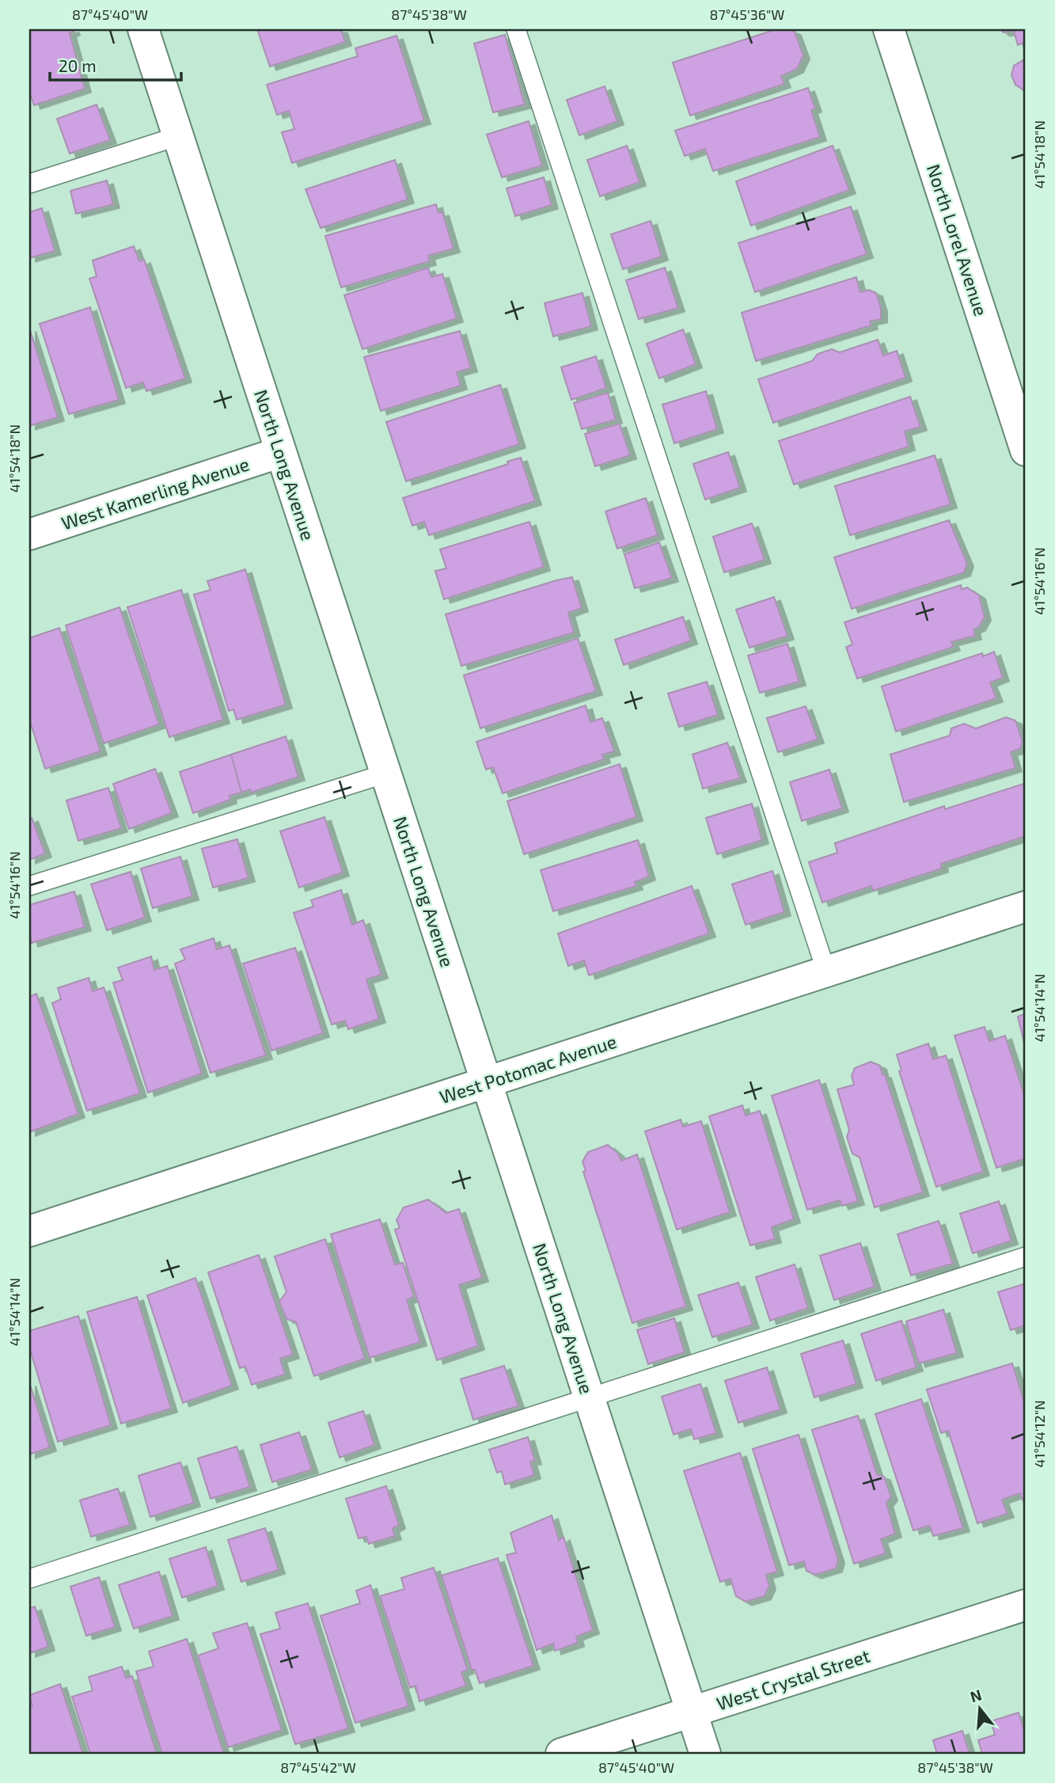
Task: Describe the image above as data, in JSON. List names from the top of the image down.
{
  "streets": {
    "street": [
      "North Lorel Avenue",
      "North Long Avenue",
      "West Kamerling Avenue",
      "West Potomac Avenue",
      "West Crystal Street"
    ]
  },
  "crossings": [
    ["North Long Avenue", "West Kamerling Avenue"],
    ["North Long Avenue", "West Potomac Avenue"],
    ["North Long Avenue", "West Crystal Street"]
  ],
  "scale_bar": "20 m",
  "north": "top",
  "coordinates": [
    "87°45'40\"W",
    "87°45'38\"W",
    "87°45'36\"W",
    "41°54'18\"N",
    "41°54'16\"N",
    "41°54'14\"N",
    "41°54'12\"N",
    "87°45'42\"W"
  ]
}
